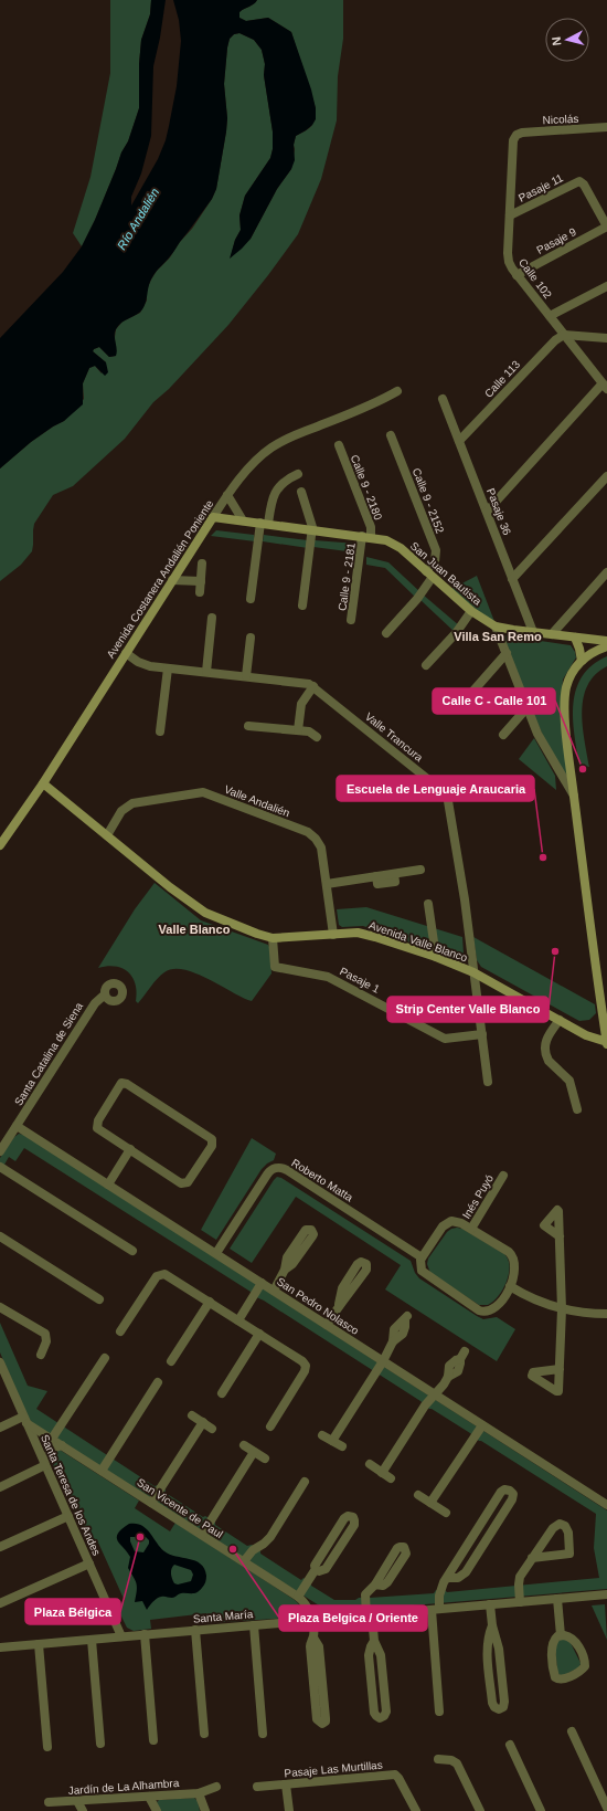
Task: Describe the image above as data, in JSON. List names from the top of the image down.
{
  "streets": {
    "street": [
      "Nicolás",
      "Pasaje 11",
      "Pasaje 9",
      "Calle 102",
      "Calle 113",
      "Calle 9 - 2180",
      "Calle 9 - 2152",
      "Pasaje 36",
      "San Juan Bautista",
      "Calle 9 - 2181",
      "Avenida Costanera Andalién Poniente",
      "Valle Trancura",
      "Valle Andalién",
      "Avenida Valle Blanco",
      "Pasaje 1",
      "Santa Catalina de Siena",
      "Roberto Matta",
      "Inés Puyó",
      "San Pedro Nolasco",
      "Santa Teresa de los Andes",
      "San Vicente de Paul",
      "Santa María",
      "Pasaje Las Murtillas",
      "Jardín de La Alhambra"
    ]
  },
  "crossings": [
    ["Nicolás", "Calle 102"],
    ["Pasaje 11", "Pasaje 9"],
    ["Pasaje 11", "Calle 102"],
    ["Pasaje 9", "Calle 102"],
    ["Calle 102", "Calle 113"],
    ["Calle 113", "Pasaje 36"],
    ["Calle 9 - 2180", "San Juan Bautista"],
    ["Calle 9 - 2180", "Calle 9 - 2181"],
    ["Calle 9 - 2152", "San Juan Bautista"],
    ["Pasaje 36", "San Juan Bautista"],
    ["San Juan Bautista", "Calle 9 - 2181"],
    ["San Juan Bautista", "Avenida Costanera Andalién Poniente"],
    ["Avenida Costanera Andalién Poniente", "Valle Trancura"],
    ["Avenida Costanera Andalién Poniente", "Avenida Valle Blanco"],
    ["Valle Trancura", "Avenida Valle Blanco"],
    ["Valle Trancura", "Pasaje 1"],
    ["Valle Andalién", "Avenida Valle Blanco"],
    ["Avenida Valle Blanco", "Pasaje 1"],
    ["Santa Catalina de Siena", "San Pedro Nolasco"],
    ["Roberto Matta", "Inés Puyó"],
    ["Roberto Matta", "San Pedro Nolasco"],
    ["Santa Teresa de los Andes", "San Vicente de Paul"],
    ["Santa Teresa de los Andes", "Santa María"],
    ["San Vicente de Paul", "Santa María"]
  ],
  "districts": ["Villa San Remo", "Valle Blanco"],
  "water": ["Río Andalién"],
  "places": [
    "Calle C - Calle 101",
    "Escuela de Lenguaje Araucaria",
    "Strip Center Valle Blanco",
    "Plaza Bélgica",
    "Plaza Belgica / Oriente"
  ],
  "north": "left"
}
